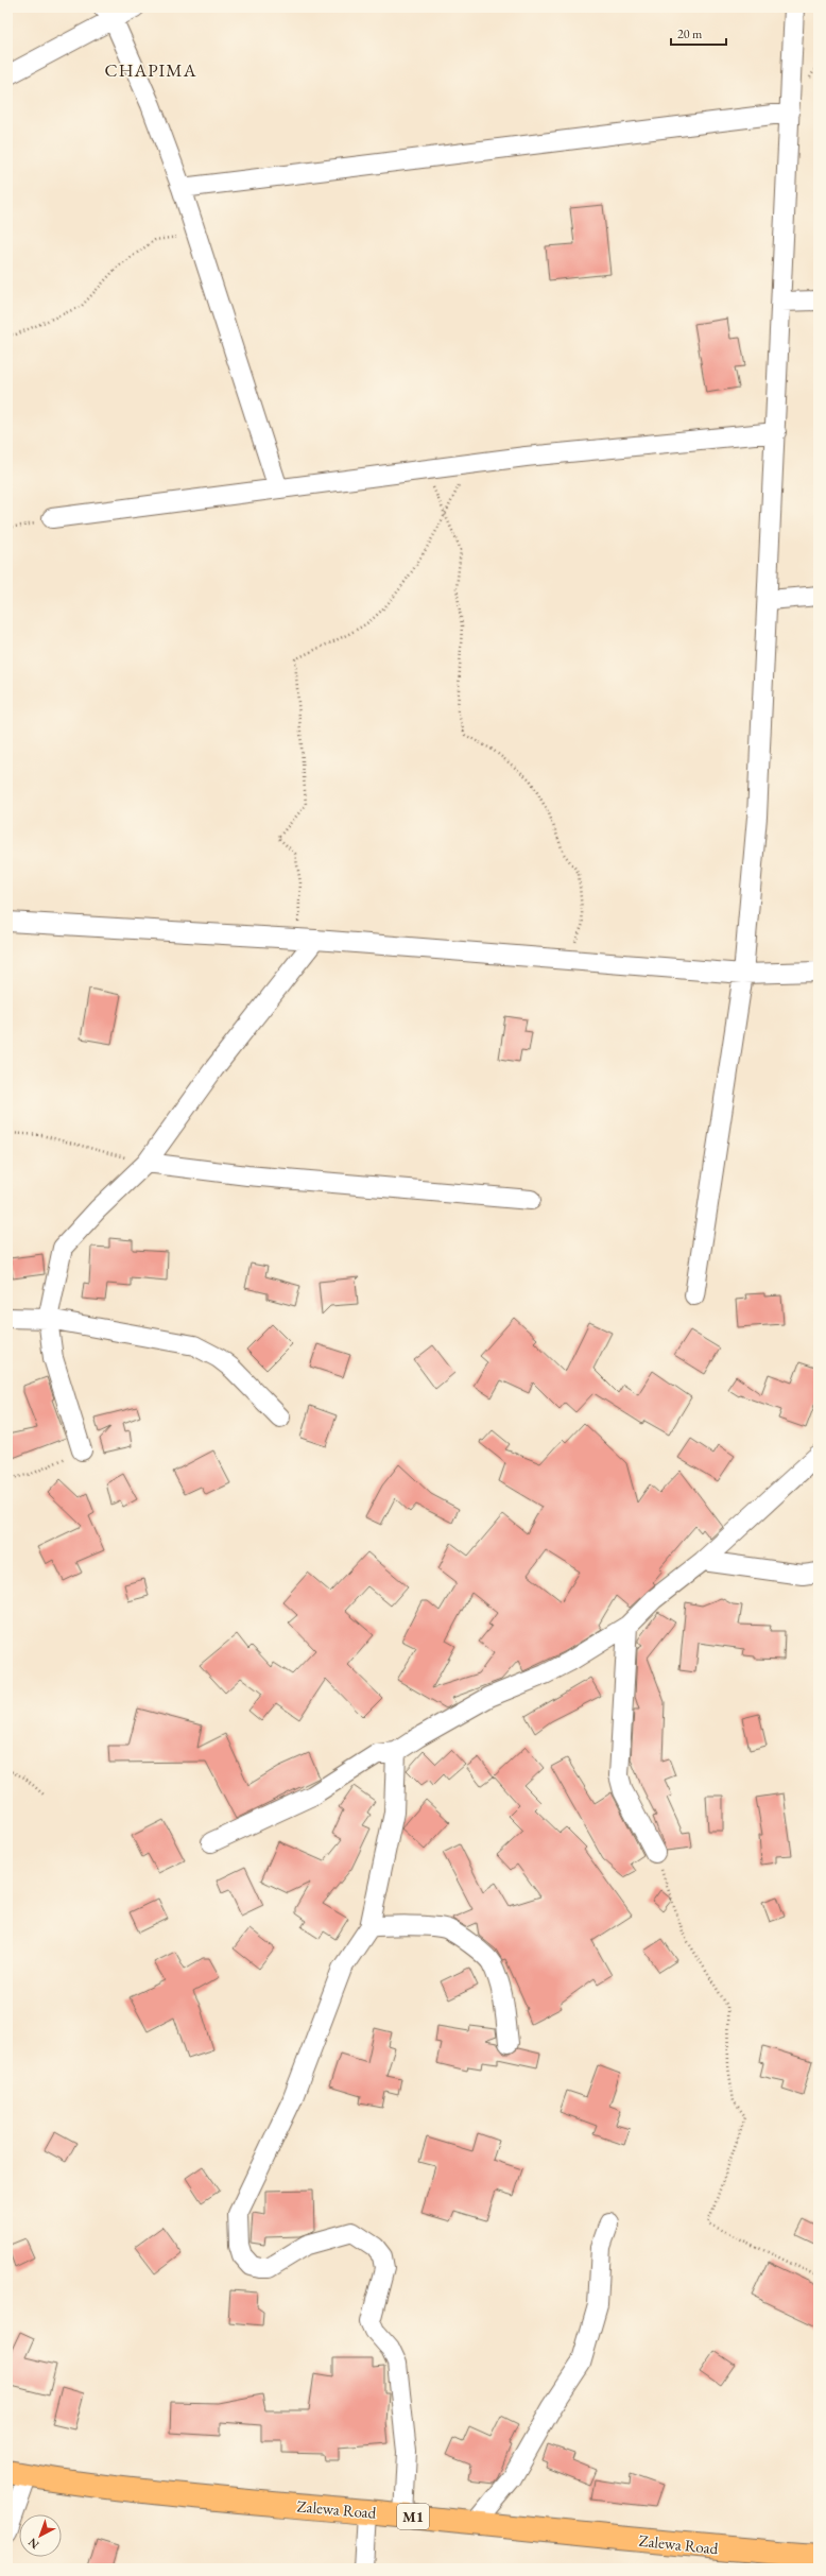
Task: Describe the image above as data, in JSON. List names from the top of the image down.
{
  "streets": {
    "highway": ["Zalewa Road", "M1"]
  },
  "districts": ["CHAPIMA"],
  "scale_bar": "20 m",
  "north": "bottom left"
}
